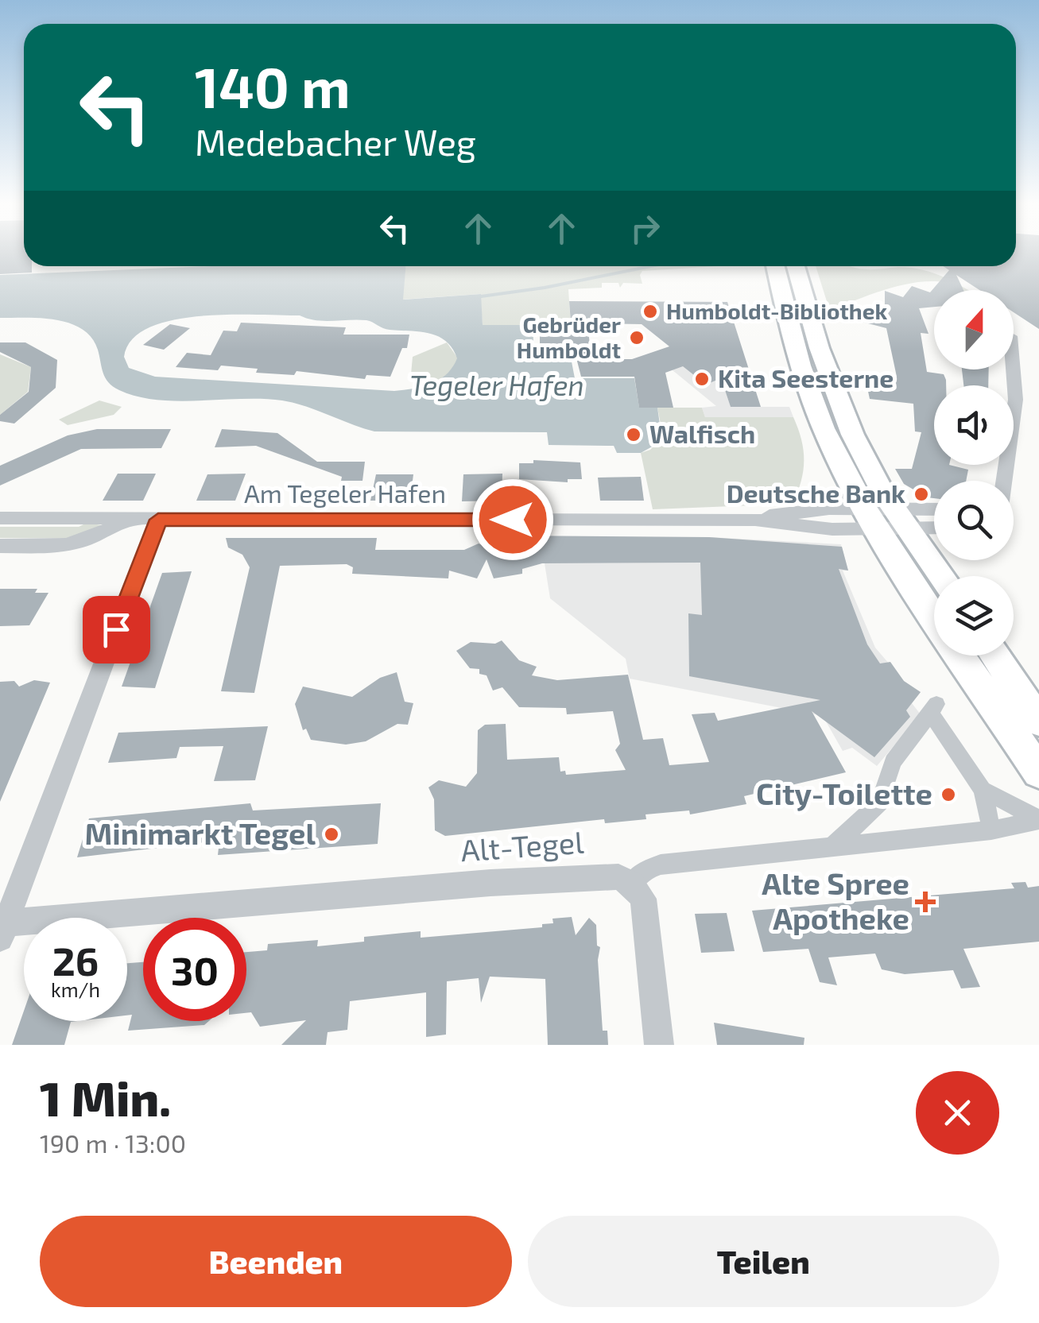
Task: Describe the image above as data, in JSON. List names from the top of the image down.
{
  "streets": {
    "street": ["Am Tegeler Hafen", "Alt-Tegel"]
  },
  "water": ["Tegeler Hafen"],
  "places": {
    "other": [
      "Humboldt-Bibliothek",
      "Gebrüder Humboldt",
      "Kita Seesterne",
      "Walfisch",
      "Deutsche Bank",
      "City-Toilette",
      "Minimarkt Tegel"
    ],
    "health": ["Alte Spree Apotheke"]
  },
  "north": "top",
  "page": {
    "turn": ["140 m", "Medebacher Weg"],
    "speed": "26 km/h",
    "limit": "30",
    "heading": ["1 Min.", "190 m · 13:00"],
    "buttons": ["Beenden", "Teilen"]
  }
}
